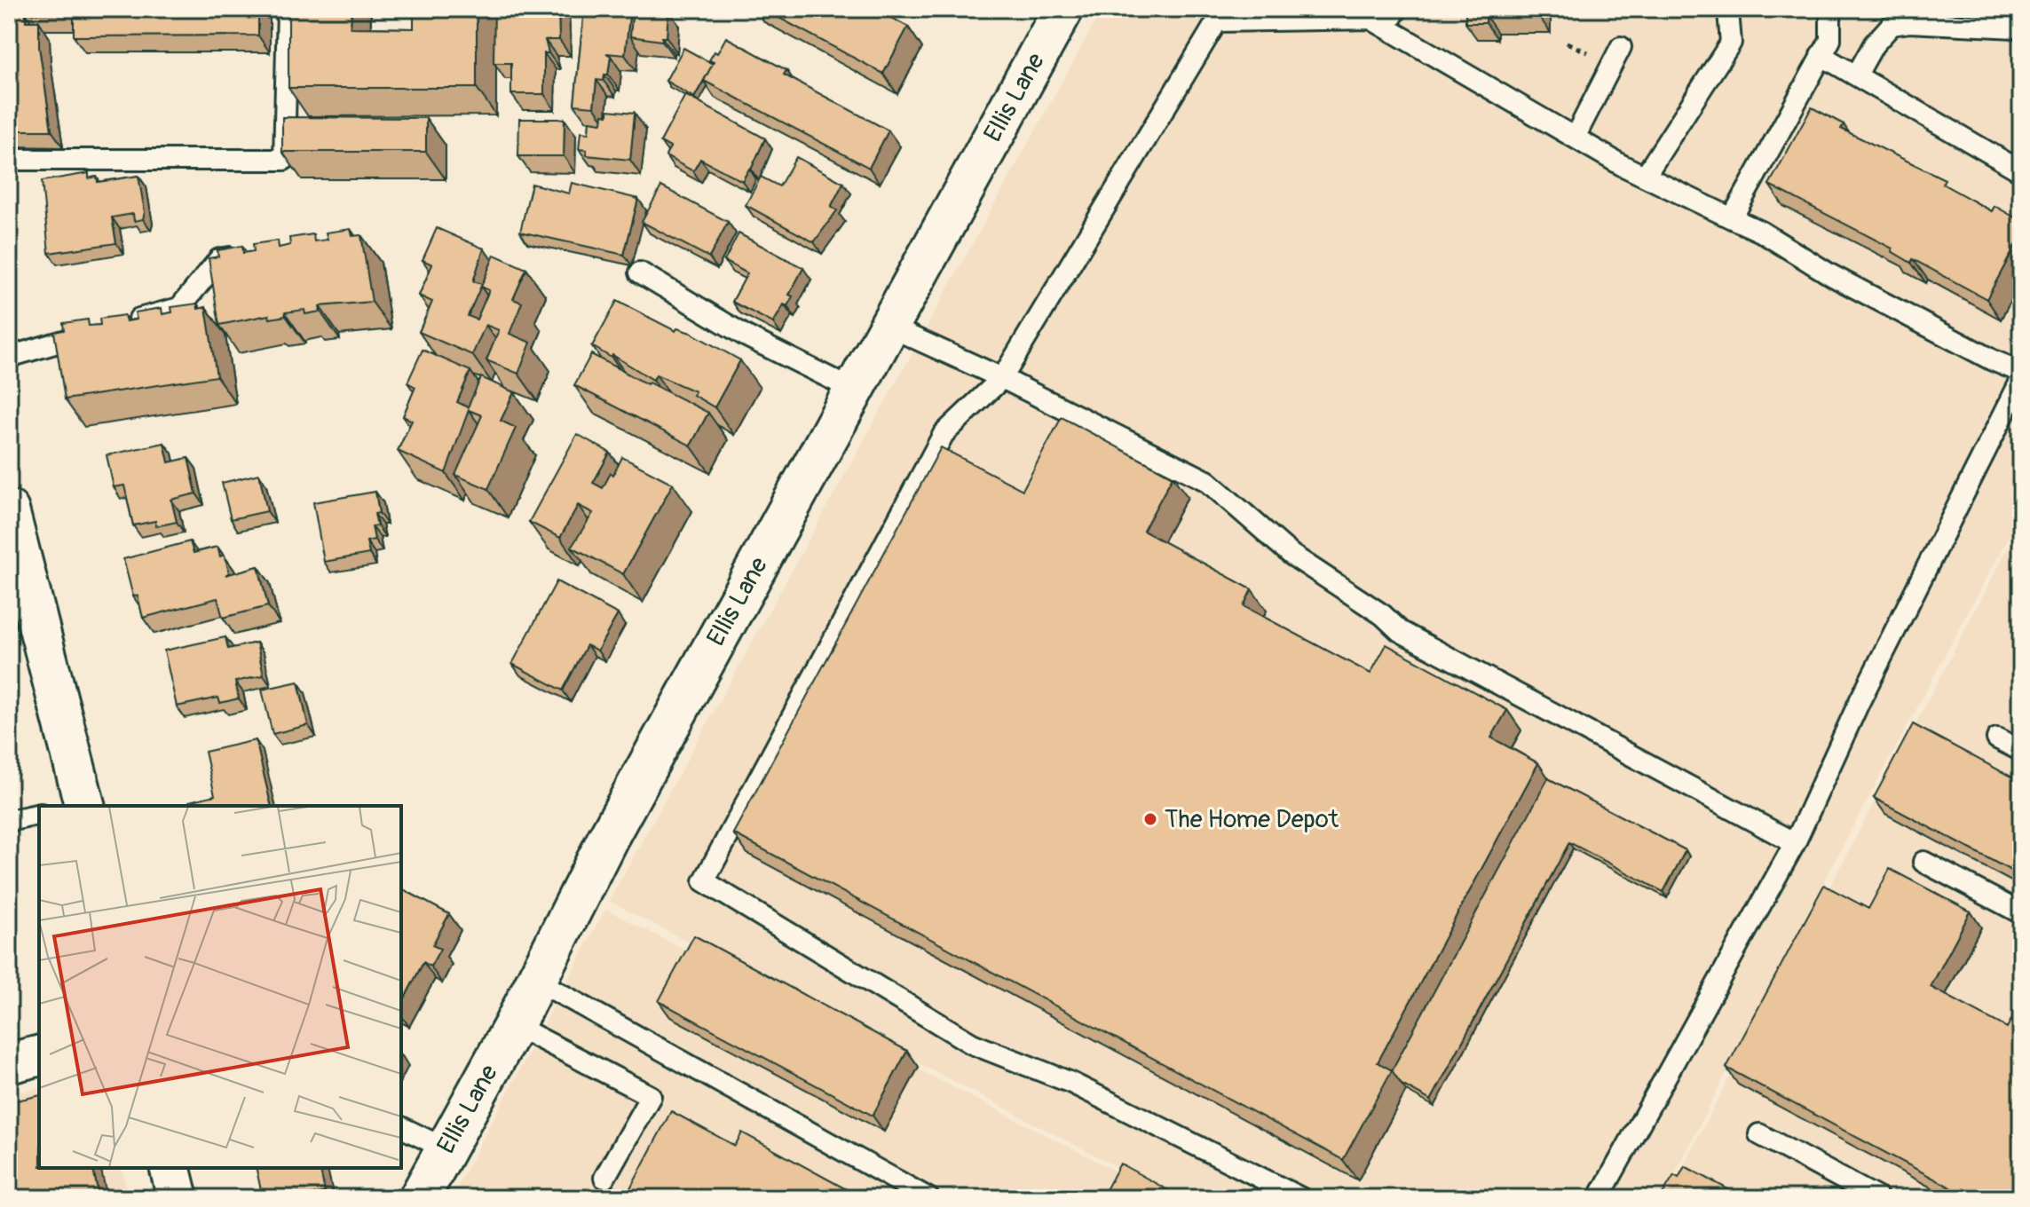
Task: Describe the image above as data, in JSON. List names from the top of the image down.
{
  "streets": {
    "street": ["Ellis Lane"]
  },
  "places": ["The Home Depot"]
}
